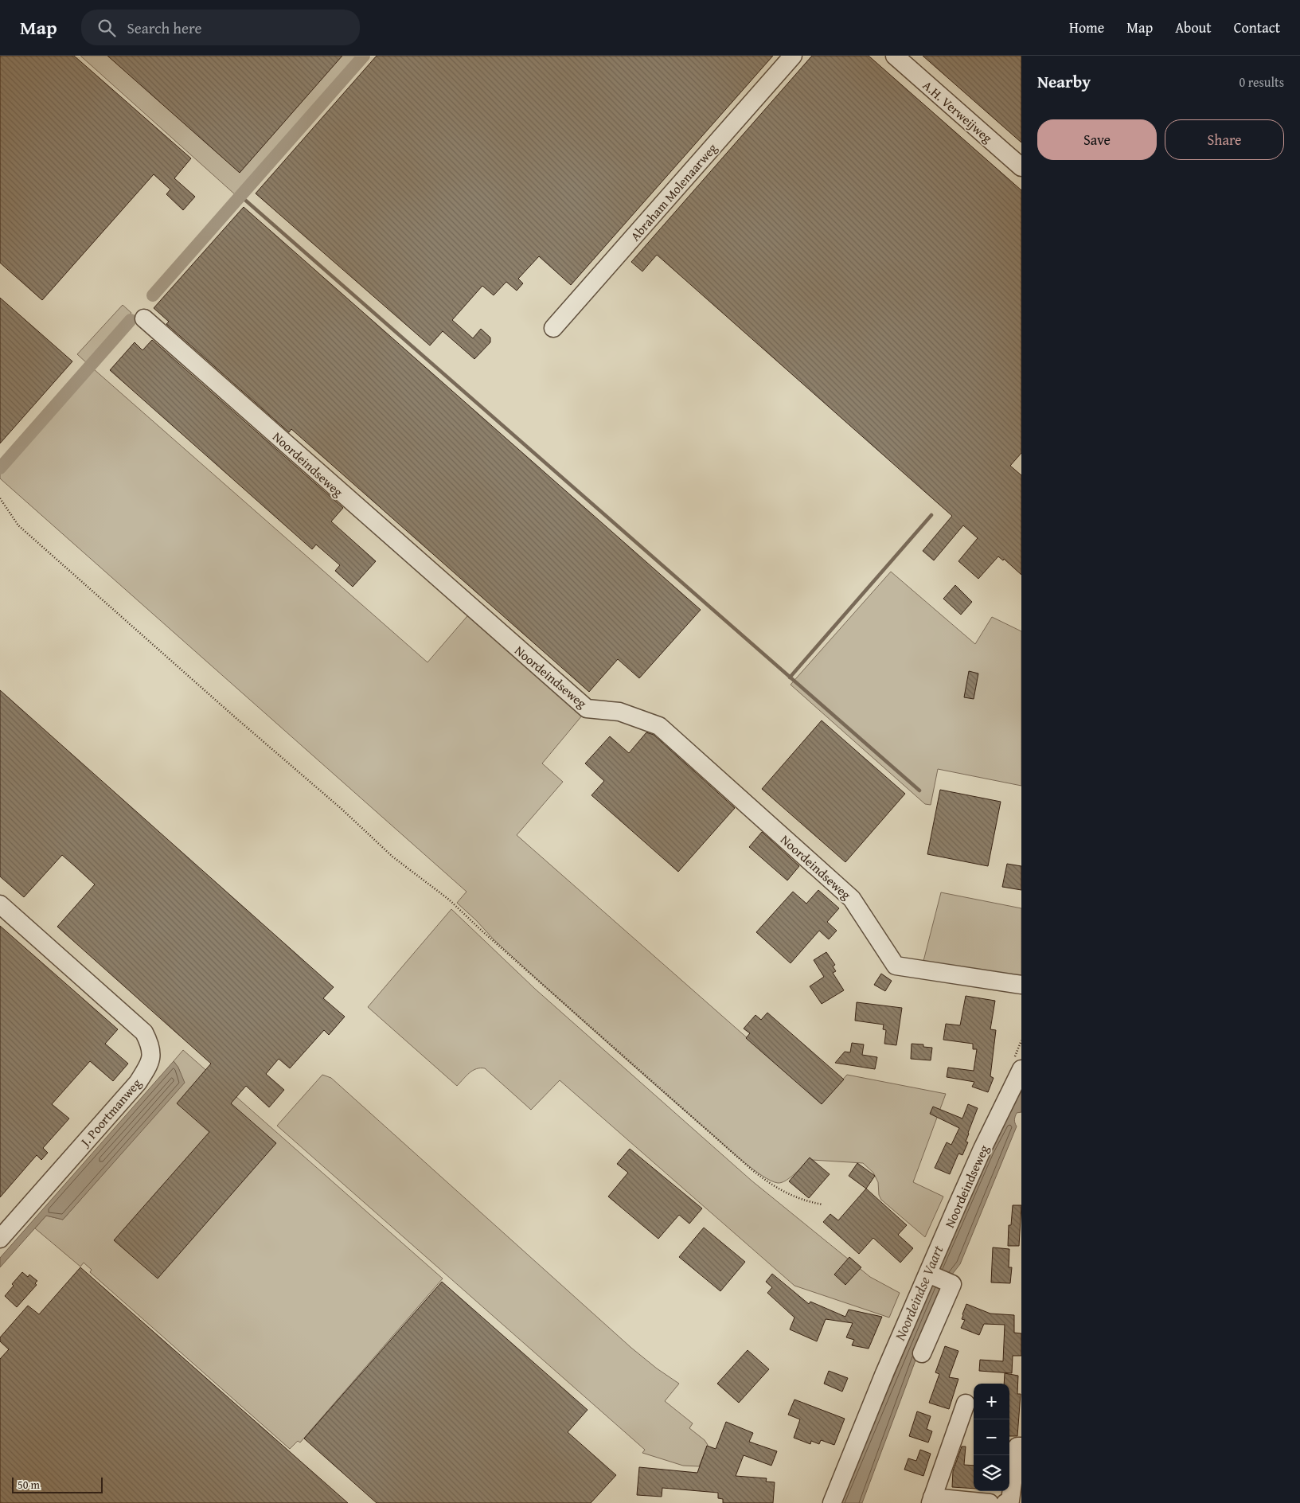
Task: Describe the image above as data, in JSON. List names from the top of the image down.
{
  "streets": {
    "street": [
      "A.H. Verweijweg",
      "Abraham Molenaarweg",
      "Noordeindseweg",
      "J. Poortmanweg"
    ]
  },
  "water": ["Noordeindse Vaart"],
  "scale_bar": "50 m",
  "page": {
    "header": "Map",
    "search": "Search here",
    "nav": [
      "Home",
      "Map",
      "About",
      "Contact"
    ],
    "heading": ["Nearby", "0 results"],
    "buttons": ["Save", "Share"],
    "map_buttons": ["+", "−"],
    "scale": "50 m"
  }
}
